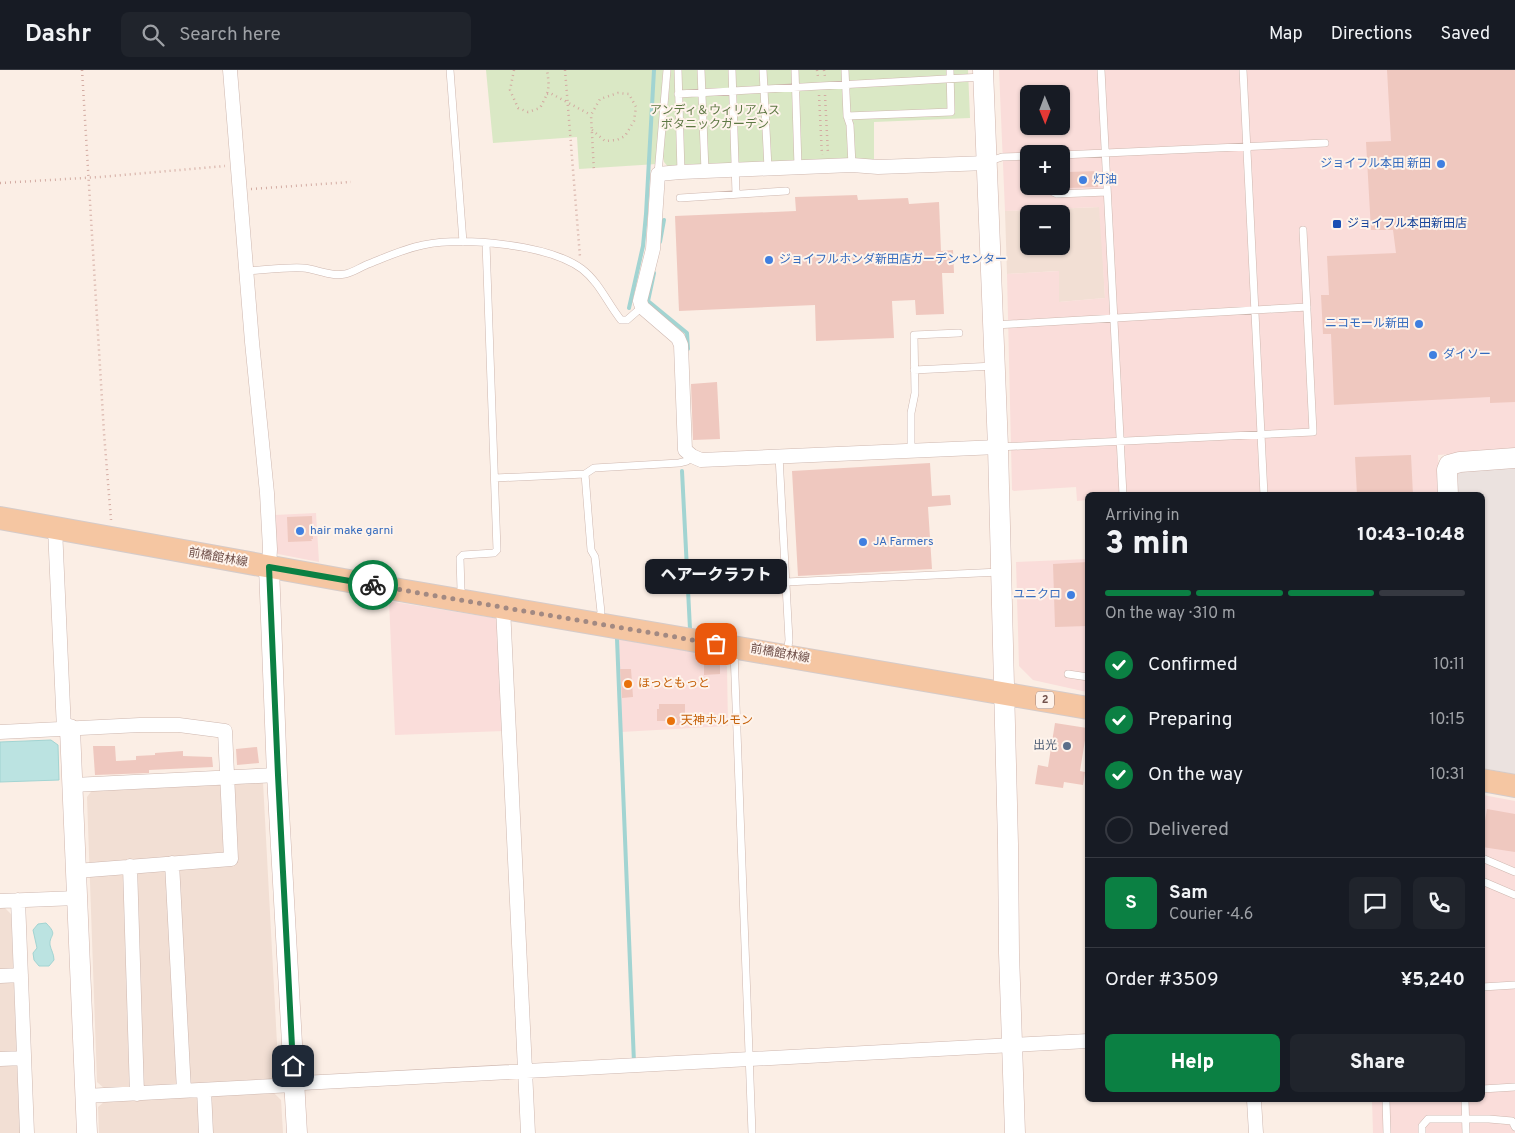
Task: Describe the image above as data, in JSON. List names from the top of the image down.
{
  "streets": {
    "main road": ["前橋館林線", "2"]
  },
  "parks": ["アンディ＆ウィリアムス ボタニックガーデン"],
  "places": {
    "other": [
      "ジョイフル本田 新田",
      "灯油",
      "ジョイフルホンダ新田店ガーデンセンター",
      "ニコモール新田",
      "ダイソー",
      "hair make garni",
      "JA Farmers",
      "ユニクロ",
      "ヘアークラフト",
      "ほっともっと",
      "天神ホルモン",
      "出光"
    ],
    "transit": ["ジョイフル本田新田店"]
  },
  "north": "bottom",
  "page": {
    "header": "Dashr",
    "search": "Search here",
    "nav": ["Map", "Directions", "Saved"],
    "map_buttons": ["+", "−"],
    "heading": ["3 min", "Arriving in", "10:43–10:48"],
    "panel": [
      "Sam",
      "Courier · 4.6",
      "Order #3509",
      "¥5,240"
    ],
    "bubble": "ヘアークラフト",
    "bar": "On the way · 310 m",
    "list": [
      ["Confirmed", "10:11"],
      ["Preparing", "10:15"],
      ["On the way", "10:31"],
      "Delivered"
    ],
    "round": "S",
    "buttons": ["Help", "Share"]
  }
}
